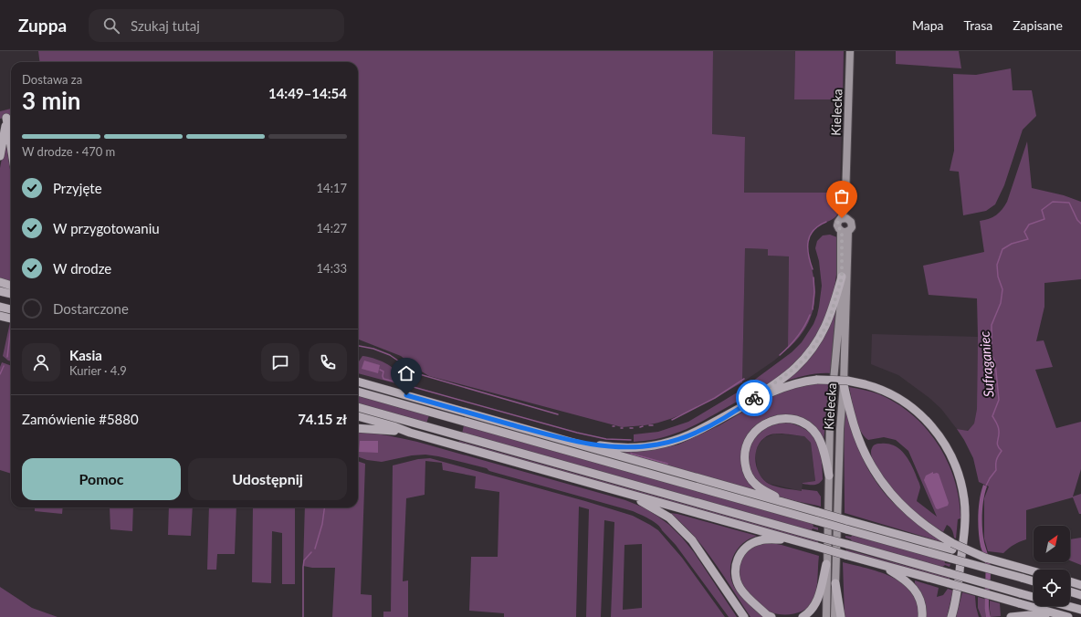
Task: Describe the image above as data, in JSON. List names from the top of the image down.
{
  "streets": {
    "main road": ["Kielecka"]
  },
  "water": ["Sufraganiec"],
  "north": "top right",
  "page": {
    "header": "Zuppa",
    "search": "Szukaj tutaj",
    "nav": ["Mapa", "Trasa", "Zapisane"],
    "heading": ["3 min", "Dostawa za", "14:49–14:54"],
    "panel": [
      "Kasia",
      "Kurier · 4.9",
      "Zamówienie #5880",
      "74.15 zł"
    ],
    "bar": "W drodze · 470 m",
    "list": [
      ["Przyjęte", "14:17"],
      ["W przygotowaniu", "14:27"],
      ["W drodze", "14:33"],
      "Dostarczone"
    ],
    "buttons": ["Pomoc", "Udostępnij"]
  }
}
